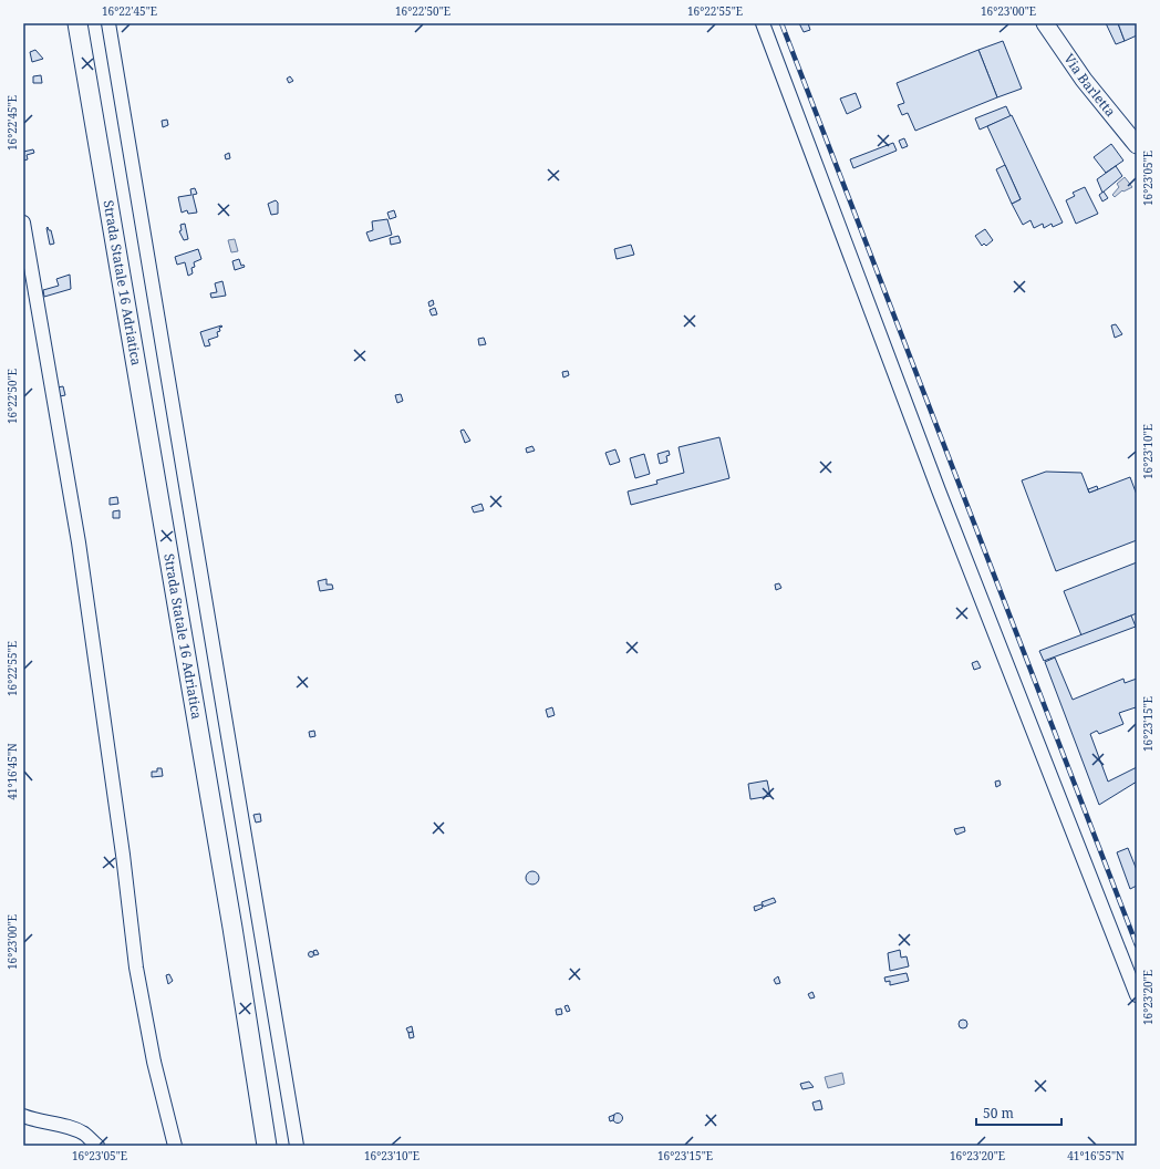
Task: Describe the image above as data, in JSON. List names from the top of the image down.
{
  "streets": {
    "highway": ["Strada Statale 16 Adriatica"],
    "main road": ["Via Barletta"]
  },
  "scale_bar": "50 m",
  "coordinates": [
    "16°22'45\"E",
    "16°22'50\"E",
    "16°22'55\"E",
    "16°23'00\"E",
    "16°23'05\"E",
    "16°23'10\"E",
    "16°23'15\"E",
    "41°16'45\"N",
    "16°23'20\"E",
    "41°16'55\"N"
  ]
}
